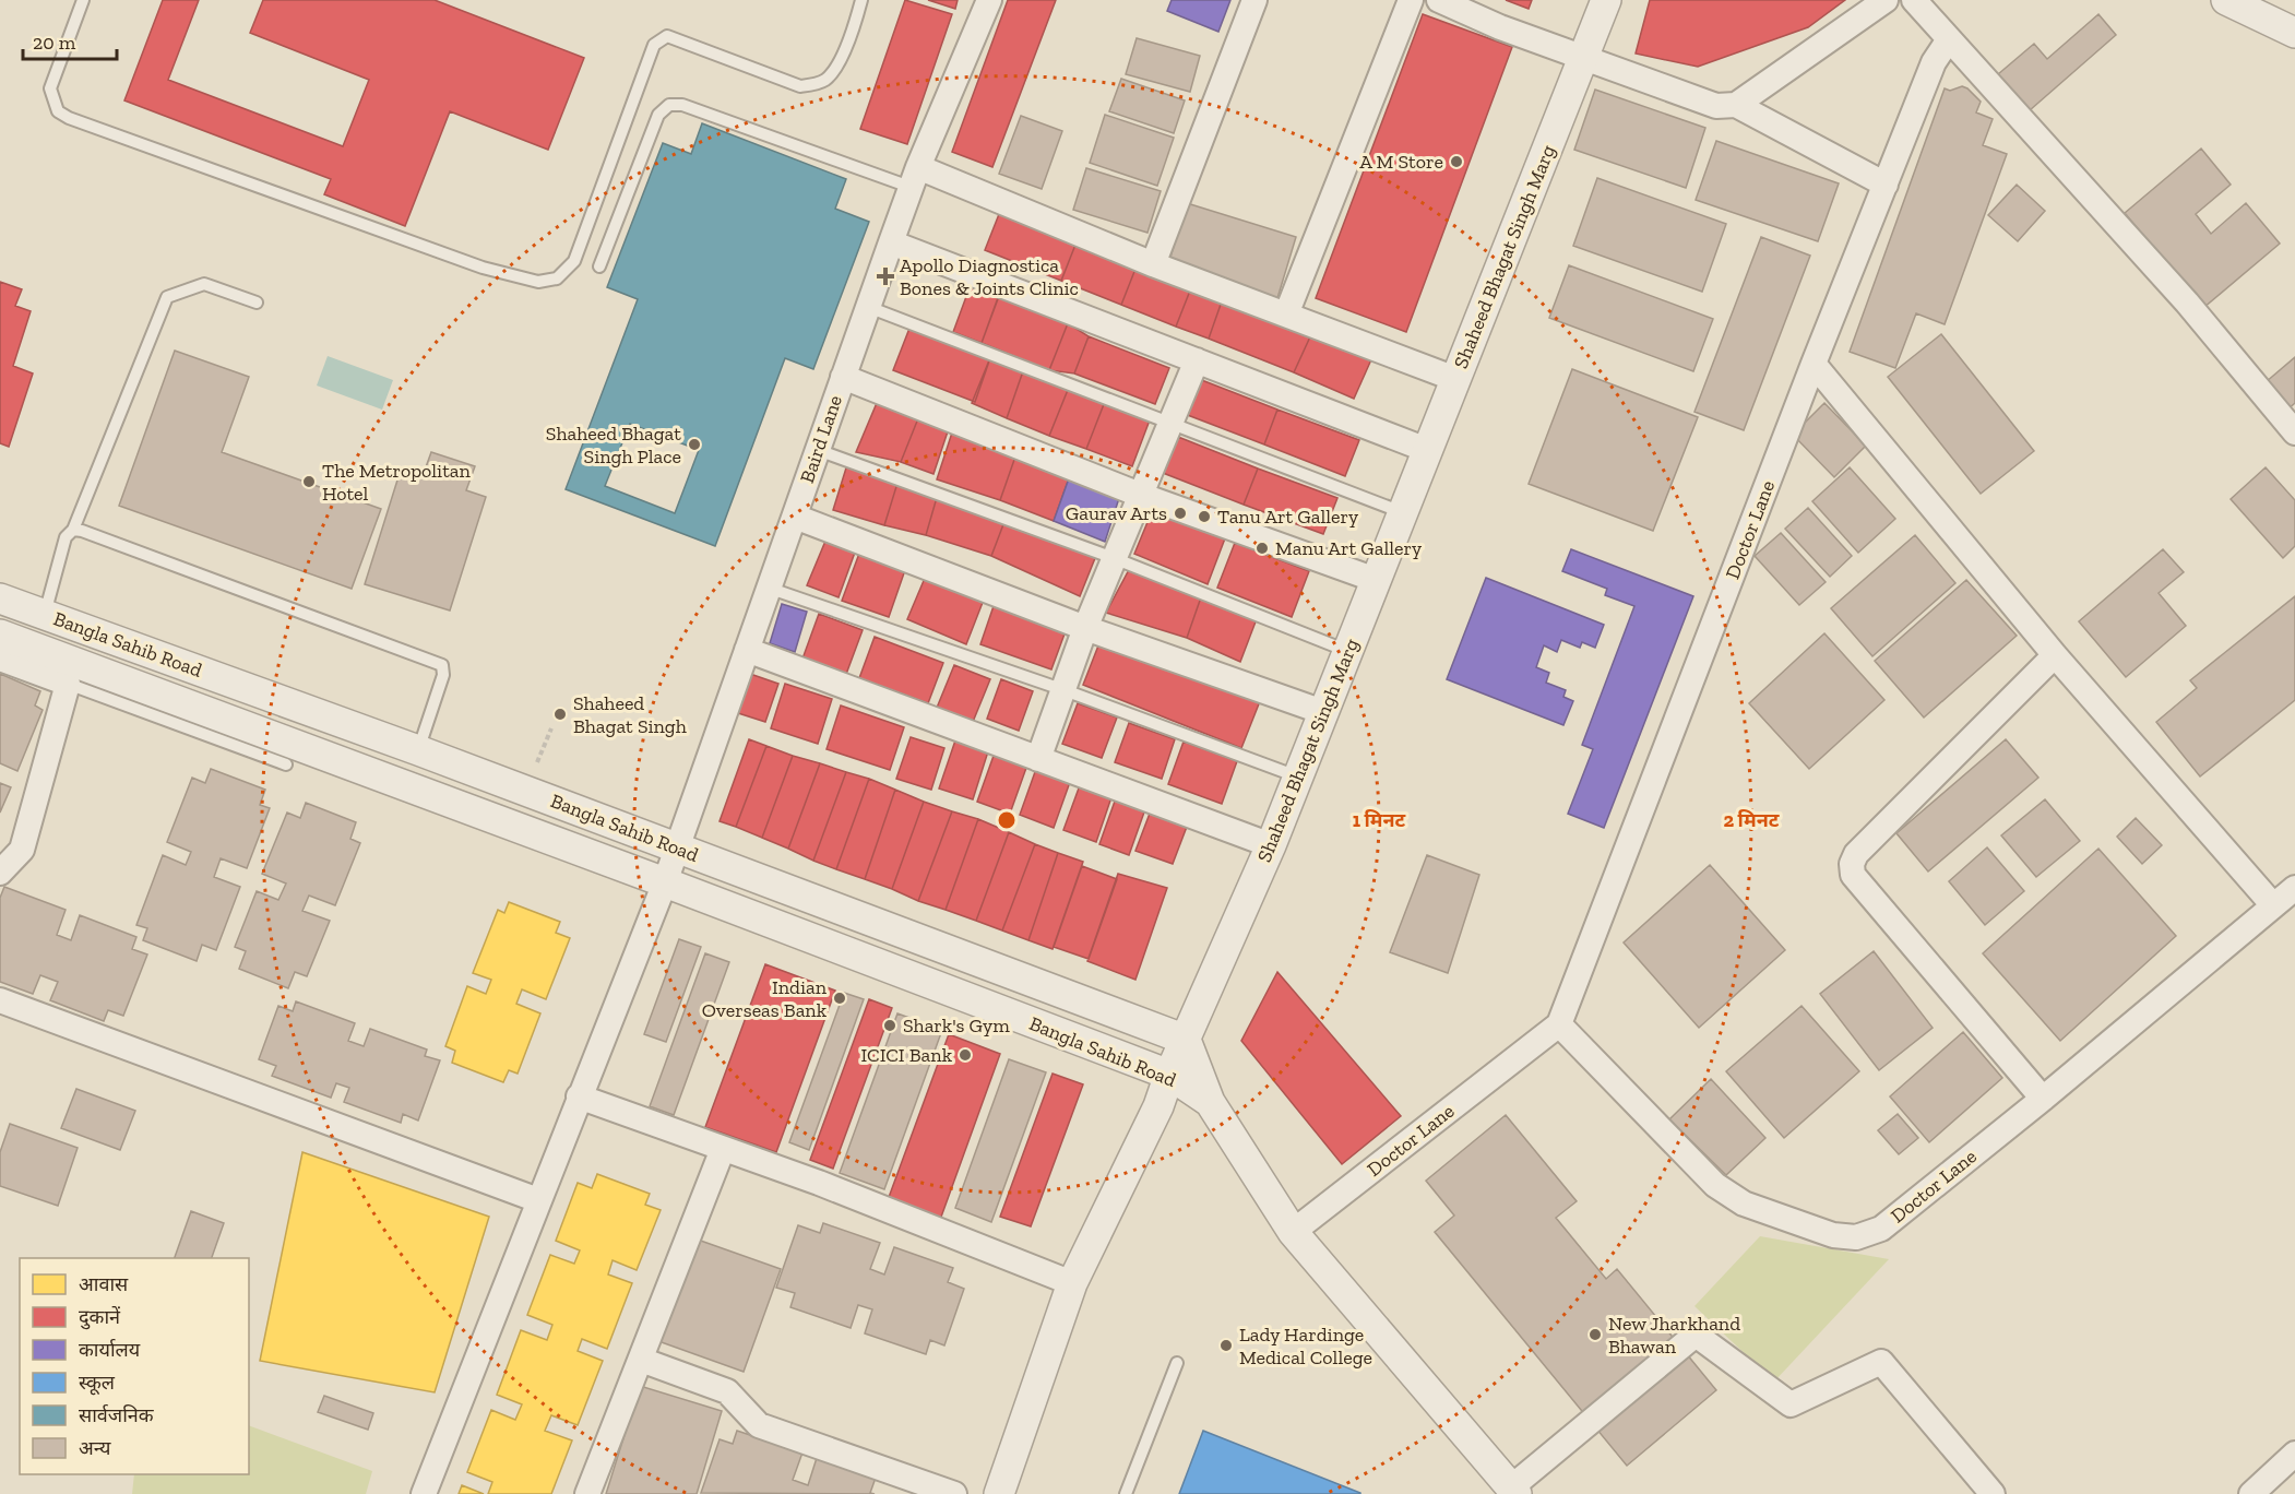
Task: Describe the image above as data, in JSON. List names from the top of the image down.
{
  "streets": {
    "street": [
      "Shaheed Bhagat Singh Marg",
      "Baird Lane",
      "Doctor Lane",
      "Bangla Sahib Road"
    ]
  },
  "crossings": [
    ["Shaheed Bhagat Singh Marg", "Bangla Sahib Road"],
    ["Baird Lane", "Bangla Sahib Road"],
    ["Doctor Lane", "Bangla Sahib Road"]
  ],
  "places": {
    "other": [
      "A M Store",
      "Shaheed Bhagat Singh Place",
      "The Metropolitan Hotel",
      "Gaurav Arts",
      "Tanu Art Gallery",
      "Manu Art Gallery",
      "Shaheed Bhagat Singh",
      "Indian Overseas Bank",
      "Shark's Gym",
      "ICICI Bank",
      "New Jharkhand Bhawan",
      "Lady Hardinge Medical College"
    ],
    "health": ["Apollo Diagnostica Bones & Joints Clinic"]
  },
  "legend": [
    "आवास",
    "दुकानें",
    "कार्यालय",
    "स्कूल",
    "सार्वजनिक",
    "अन्य"
  ],
  "scale_bar": "20 m",
  "rings": ["1 मिनट", "2 मिनट"]
}
